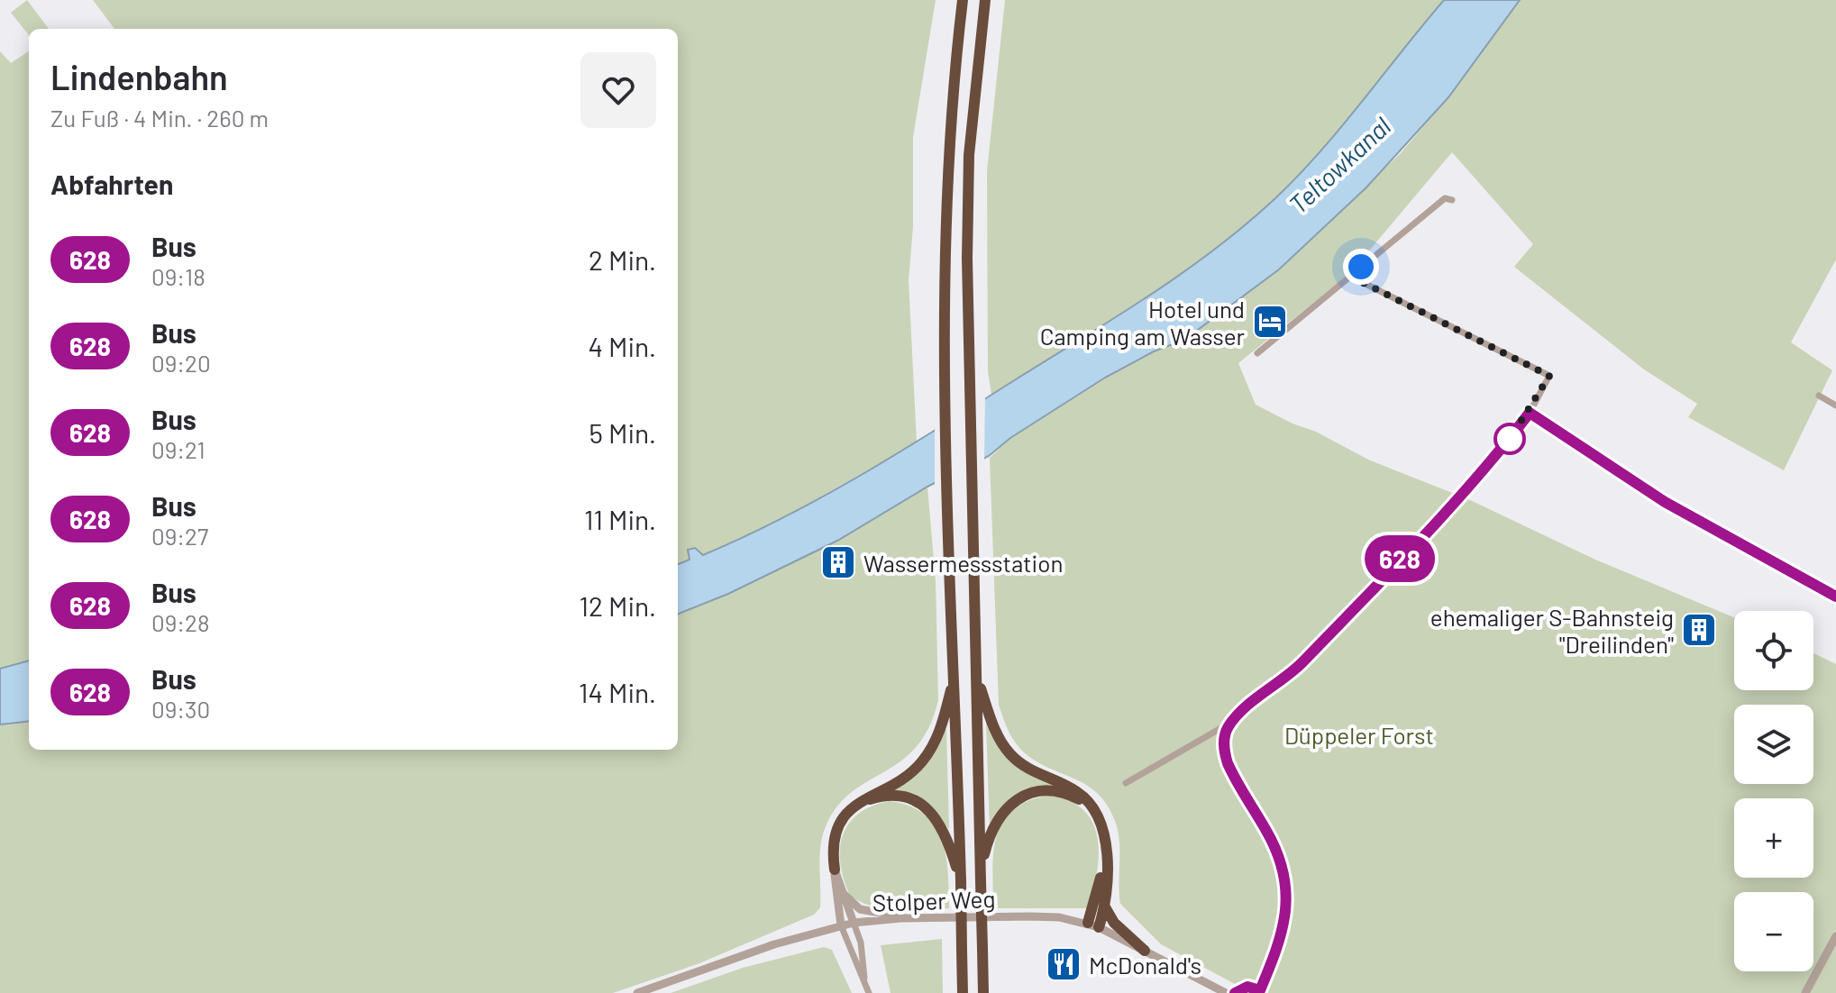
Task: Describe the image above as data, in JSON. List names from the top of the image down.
{
  "streets": {
    "street": ["Stolper Weg"]
  },
  "water": ["Teltowkanal"],
  "parks": ["Düppeler Forst"],
  "places": {
    "hotel": ["Hotel und Camping am Wasser"],
    "building": ["Wassermessstation", "ehemaliger S-Bahnsteig \"Dreilinden\""],
    "restaurant": ["McDonald's"]
  },
  "lines": ["bus line 628"],
  "page": {
    "on_map": "628",
    "heading": [
      ["Lindenbahn", "Zu Fuß · 4 Min. · 260 m"],
      "Abfahrten"
    ],
    "list": [
      {
        "mark": "628",
        "name": "Bus",
        "note": "09:18",
        "value": "2 Min."
      },
      {
        "mark": "628",
        "name": "Bus",
        "note": "09:20",
        "value": "4 Min."
      },
      {
        "mark": "628",
        "name": "Bus",
        "note": "09:21",
        "value": "5 Min."
      },
      {
        "mark": "628",
        "name": "Bus",
        "note": "09:27",
        "value": "11 Min."
      },
      {
        "mark": "628",
        "name": "Bus",
        "note": "09:28",
        "value": "12 Min."
      },
      {
        "mark": "628",
        "name": "Bus",
        "note": "09:30",
        "value": "14 Min."
      }
    ],
    "map_buttons": ["+", "−"]
  }
}
